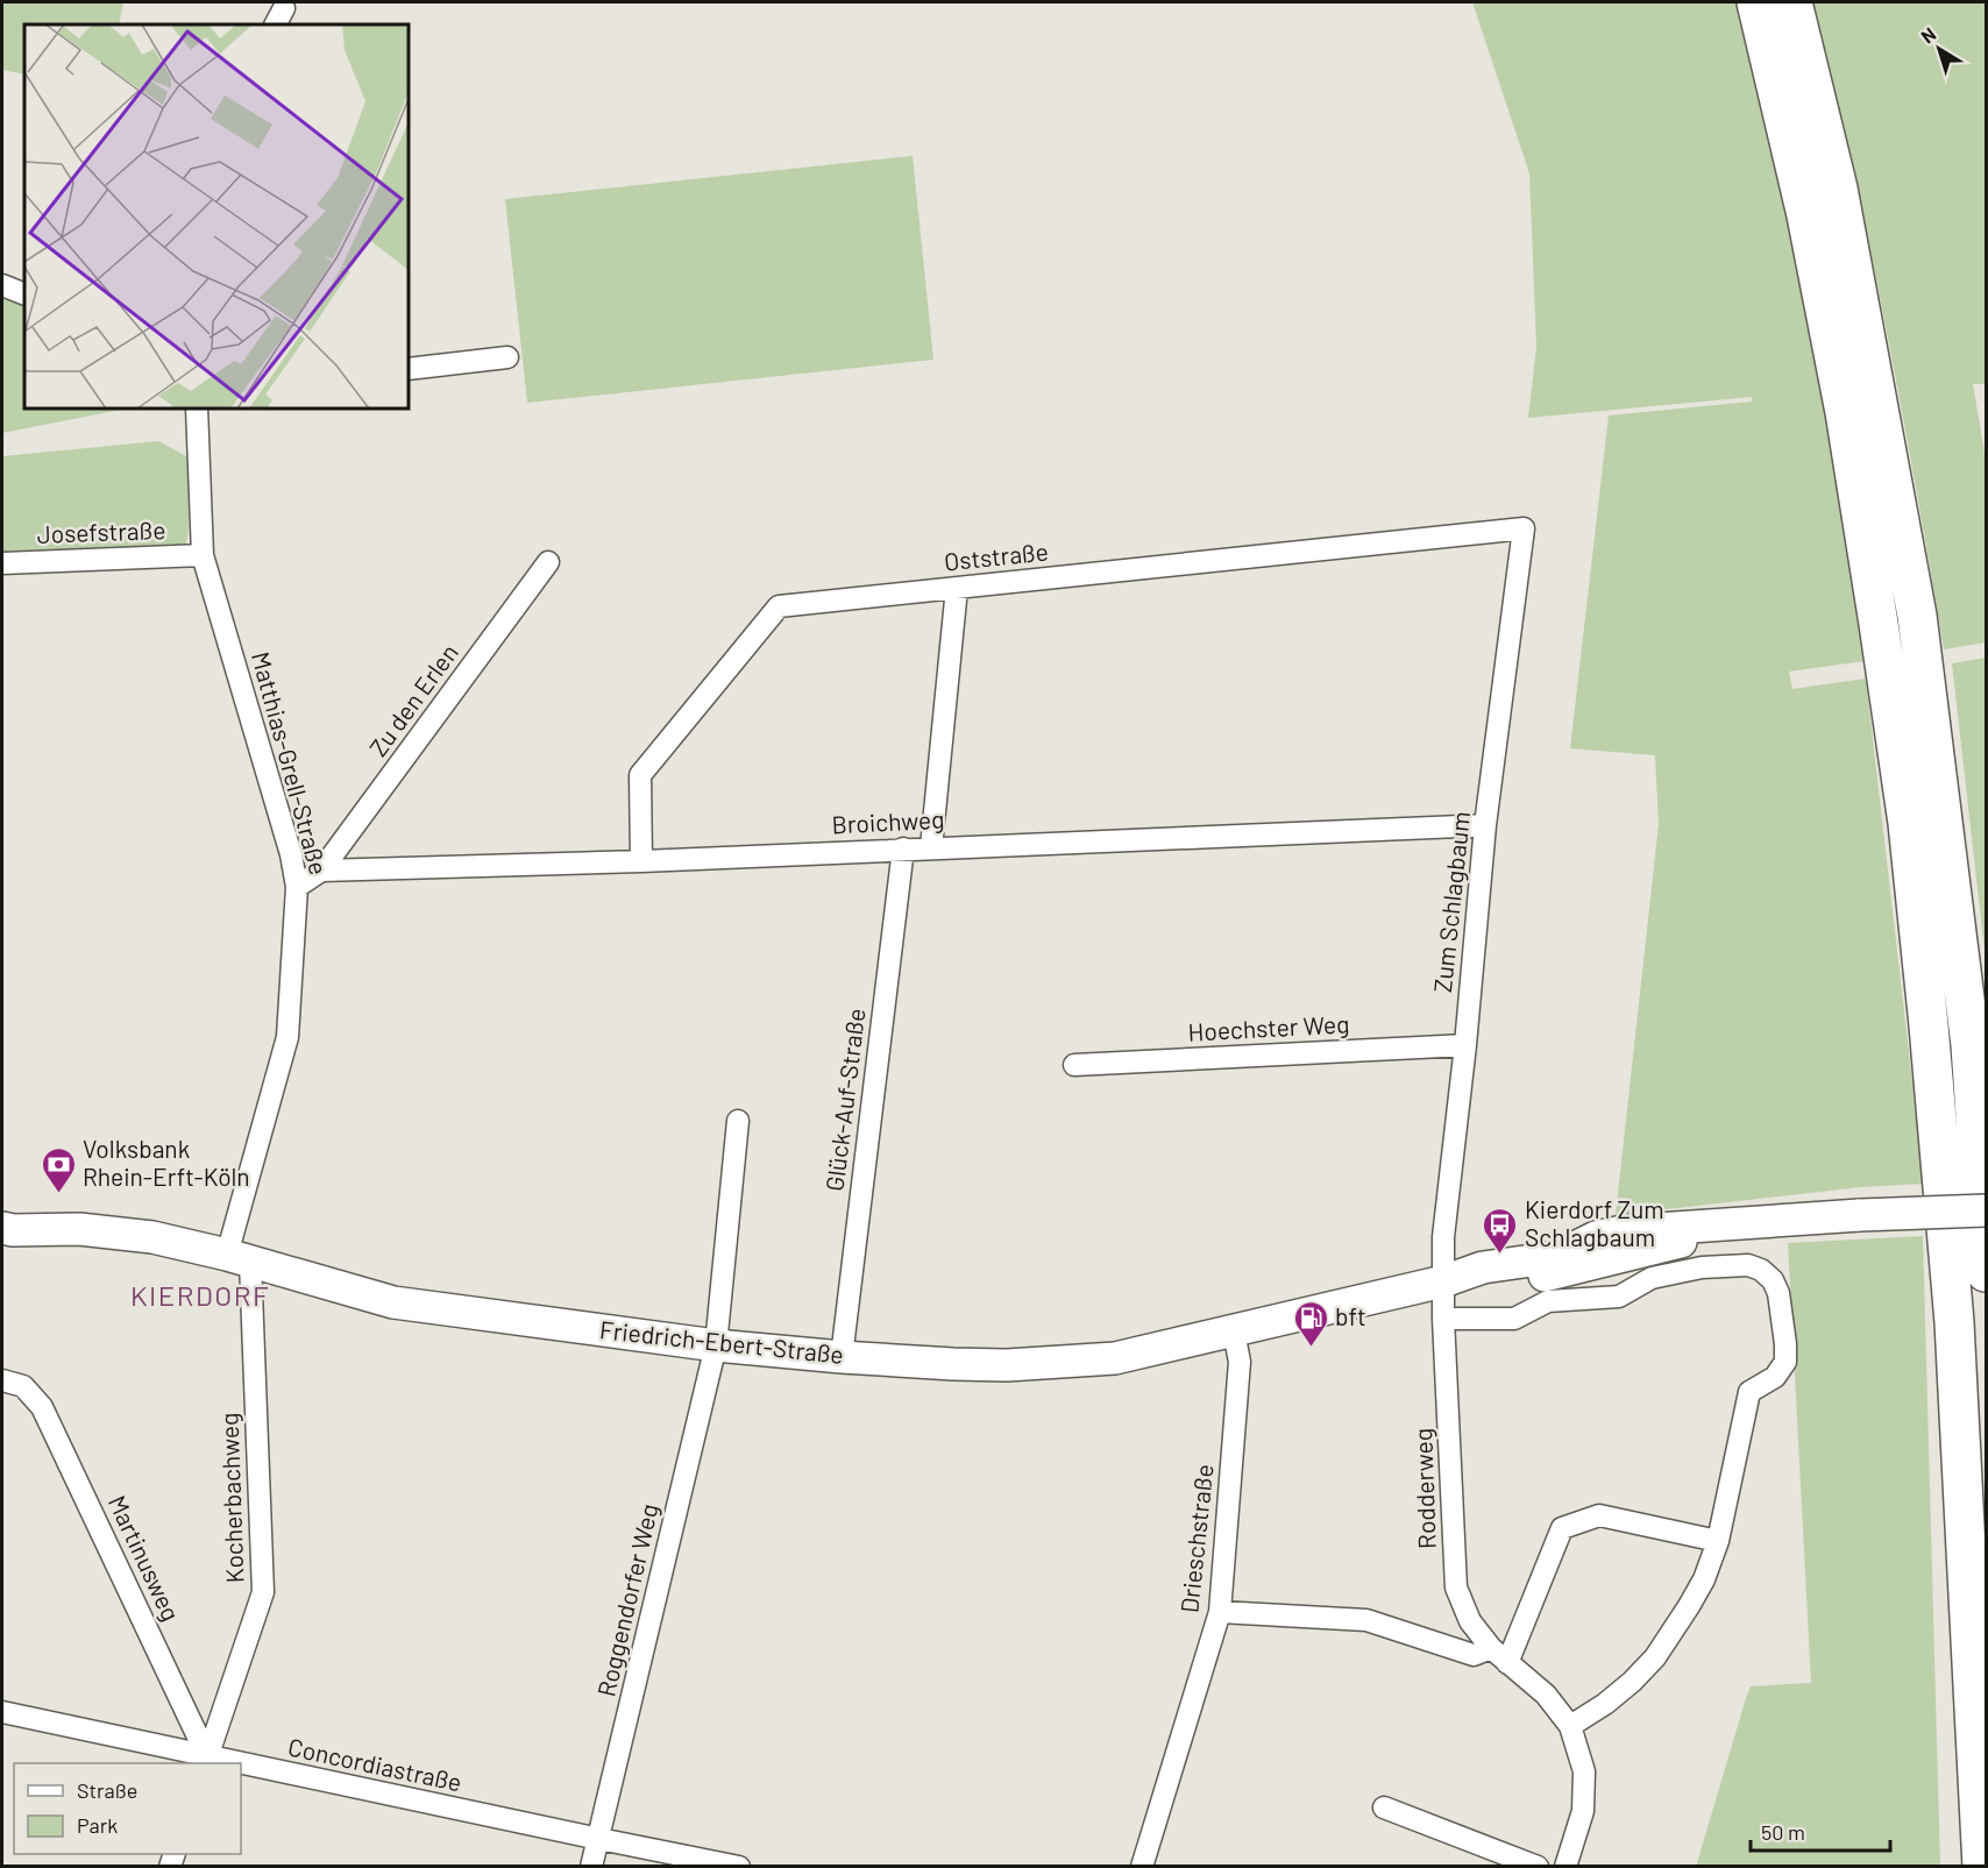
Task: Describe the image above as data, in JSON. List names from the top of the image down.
{
  "streets": {
    "main road": ["Friedrich-Ebert-Straße"],
    "street": [
      "Josefstraße",
      "Oststraße",
      "Zu den Erlen",
      "Matthias-Grell-Straße",
      "Broichweg",
      "Zum Schlagbaum",
      "Hoechster Weg",
      "Glück-Auf-Straße",
      "Rodderweg",
      "Kocherbachweg",
      "Drieschstraße",
      "Martinusweg",
      "Roggendorfer Weg",
      "Concordiastraße"
    ]
  },
  "crossings": [
    ["Josefstraße", "Matthias-Grell-Straße"],
    ["Oststraße", "Broichweg"],
    ["Oststraße", "Zum Schlagbaum"],
    ["Zu den Erlen", "Broichweg"],
    ["Matthias-Grell-Straße", "Friedrich-Ebert-Straße"],
    ["Matthias-Grell-Straße", "Kocherbachweg"],
    ["Broichweg", "Zum Schlagbaum"],
    ["Broichweg", "Glück-Auf-Straße"],
    ["Zum Schlagbaum", "Hoechster Weg"],
    ["Zum Schlagbaum", "Friedrich-Ebert-Straße"],
    ["Zum Schlagbaum", "Rodderweg"],
    ["Glück-Auf-Straße", "Friedrich-Ebert-Straße"],
    ["Friedrich-Ebert-Straße", "Rodderweg"],
    ["Friedrich-Ebert-Straße", "Kocherbachweg"],
    ["Friedrich-Ebert-Straße", "Drieschstraße"],
    ["Friedrich-Ebert-Straße", "Roggendorfer Weg"],
    ["Kocherbachweg", "Martinusweg"],
    ["Kocherbachweg", "Concordiastraße"],
    ["Martinusweg", "Concordiastraße"],
    ["Roggendorfer Weg", "Concordiastraße"]
  ],
  "districts": ["KIERDORF"],
  "places": {
    "bank": ["Volksbank Rhein-Erft-Köln"],
    "bus stop": ["Kierdorf Zum Schlagbaum"],
    "fuel station": ["bft"]
  },
  "legend": ["Straße", "Park"],
  "scale_bar": "50 m",
  "north": "top left"
}
